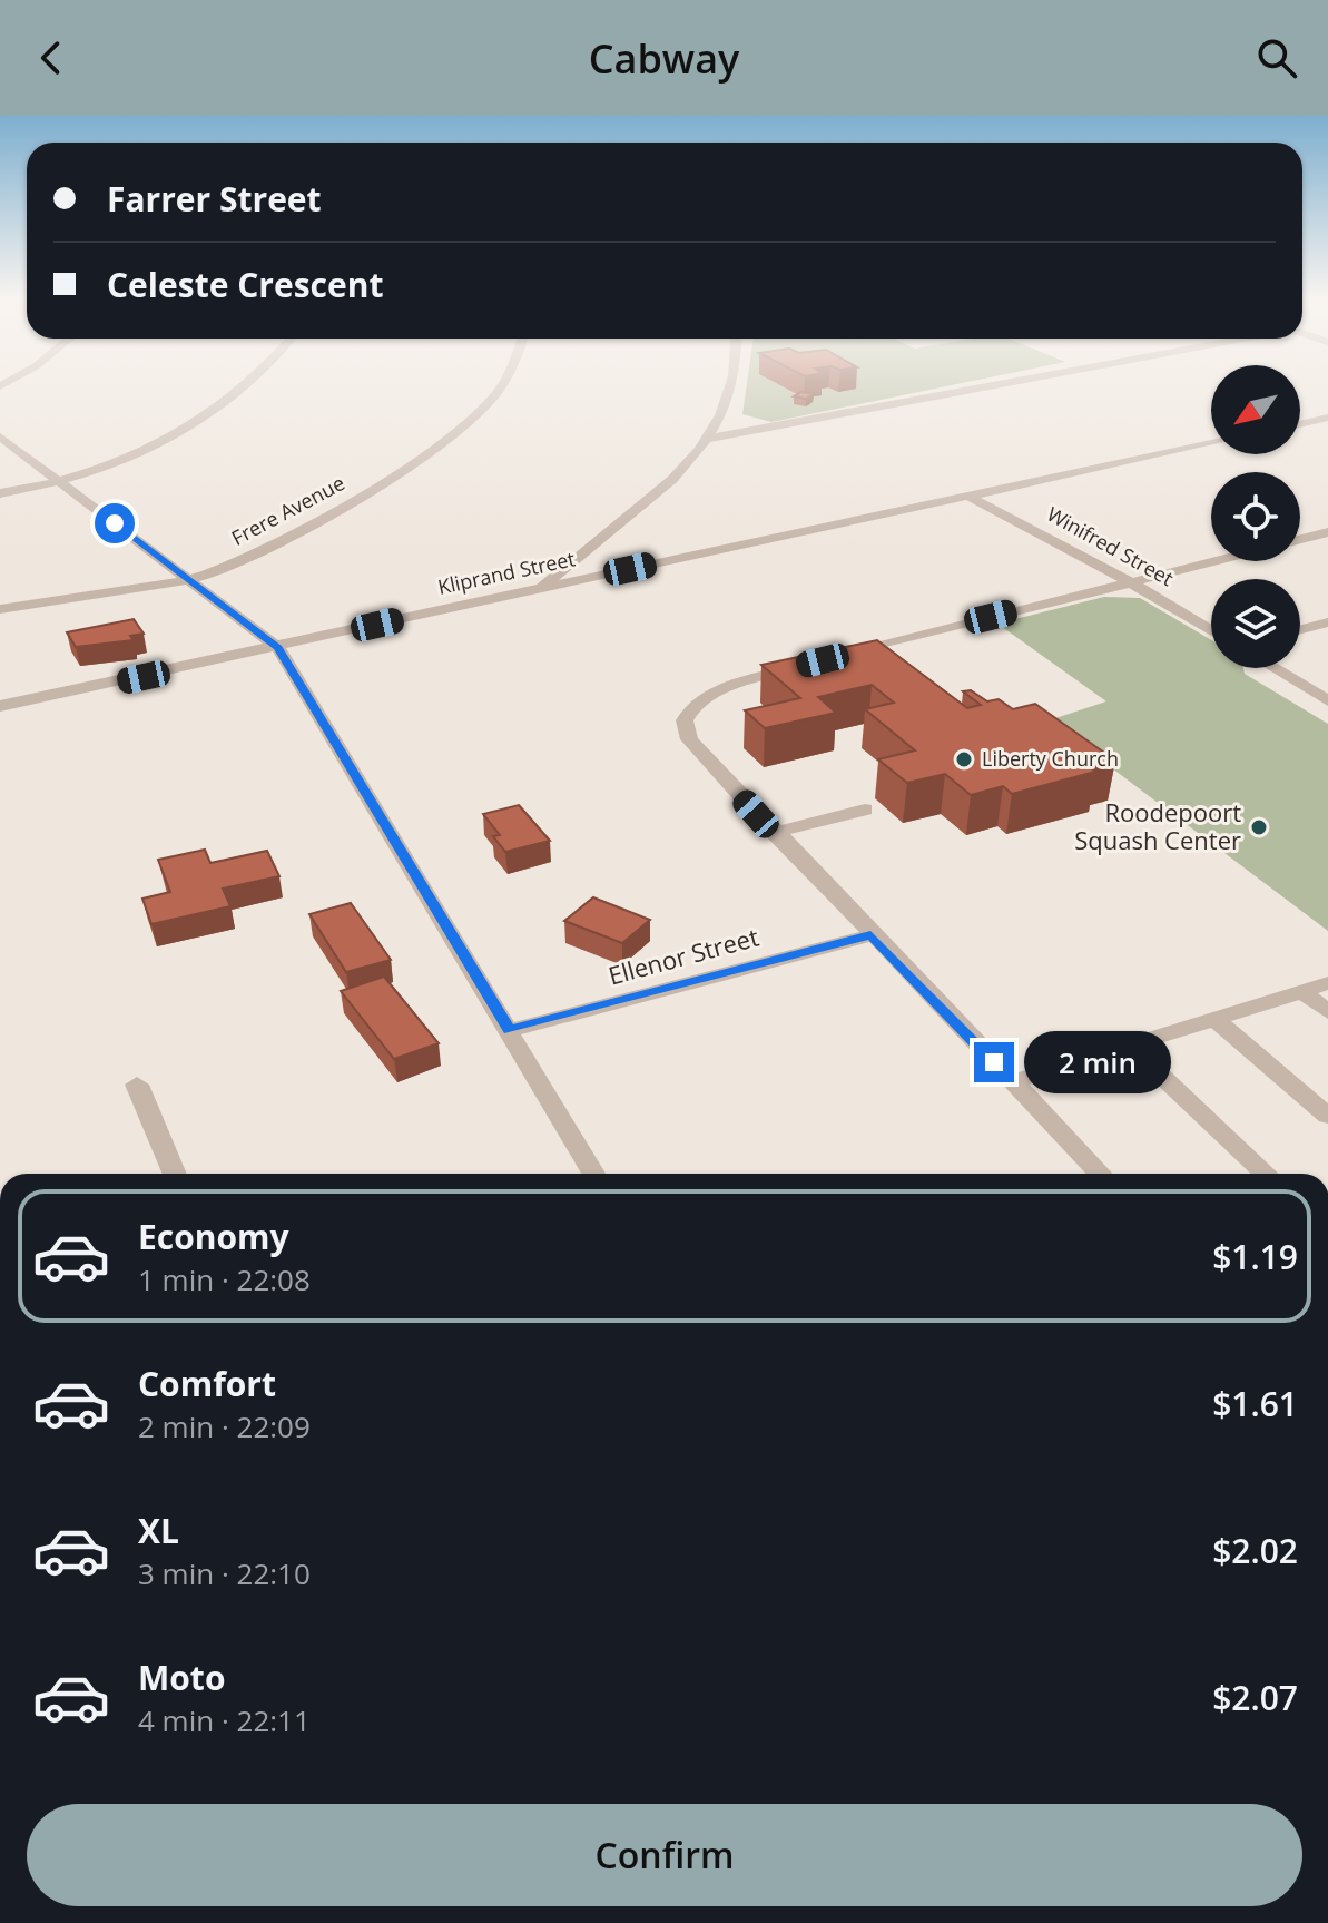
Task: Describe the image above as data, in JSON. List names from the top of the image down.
{
  "streets": {
    "street": [
      "Frere Avenue",
      "Winifred Street",
      "Kliprand Street",
      "Ellenor Street"
    ]
  },
  "crossings": [
    ["Winifred Street", "Kliprand Street"]
  ],
  "places": ["Liberty Church", "Roodepoort Squash Center"],
  "north": "bottom left",
  "page": {
    "header": "Cabway",
    "banner": ["Farrer Street", "Celeste Crescent"],
    "bubble": "2 min",
    "list": [
      {
        "name": "Economy",
        "note": "1 min · 22:08",
        "value": "$1.19"
      },
      {
        "name": "Comfort",
        "note": "2 min · 22:09",
        "value": "$1.61"
      },
      {
        "name": "XL",
        "note": "3 min · 22:10",
        "value": "$2.02"
      },
      {
        "name": "Moto",
        "note": "4 min · 22:11",
        "value": "$2.07"
      }
    ],
    "buttons": "Confirm"
  }
}
